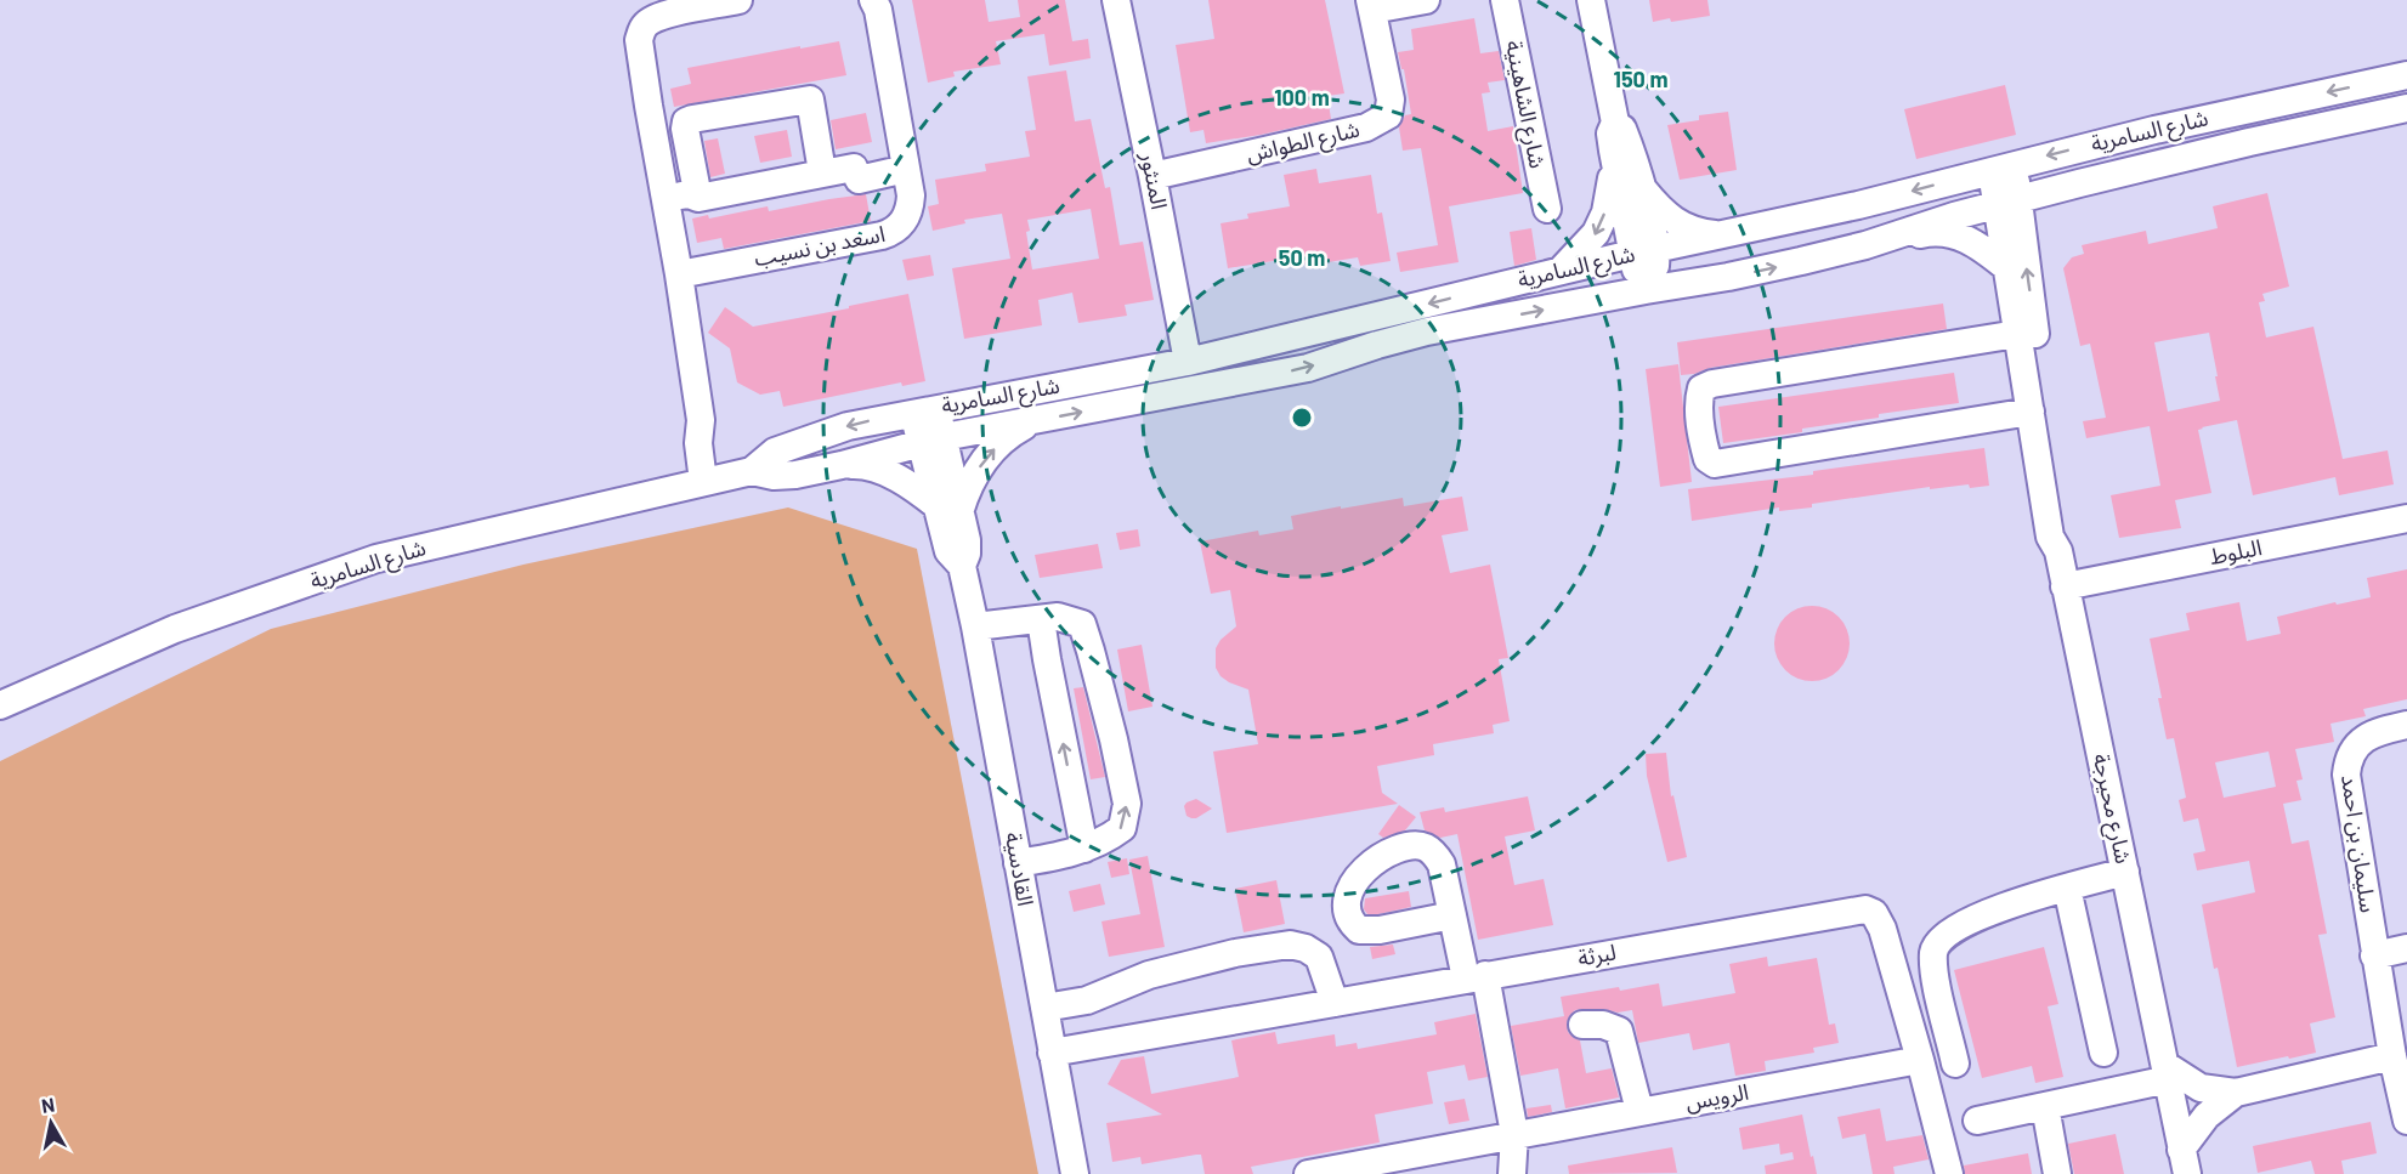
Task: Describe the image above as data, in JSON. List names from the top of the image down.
{
  "streets": {
    "street": [
      "شارع الشاهينية",
      "شارع السامرية",
      "شارع الطواش",
      "المنثور",
      "اسعد بن نسيب",
      "البلوط",
      "شارع محيرجة",
      "سليمان بن احمد",
      "القادسية",
      "لبرثة",
      "الرويس"
    ]
  },
  "crossings": [
    ["شارع السامرية", "المنثور"],
    ["شارع السامرية", "شارع محيرجة"],
    ["شارع السامرية", "القادسية"],
    ["شارع الطواش", "المنثور"],
    ["البلوط", "شارع محيرجة"],
    ["شارع محيرجة", "سليمان بن احمد"],
    ["القادسية", "لبرثة"],
    ["لبرثة", "الرويس"]
  ],
  "north": "top",
  "rings": ["150 m", "100 m", "50 m"]
}
